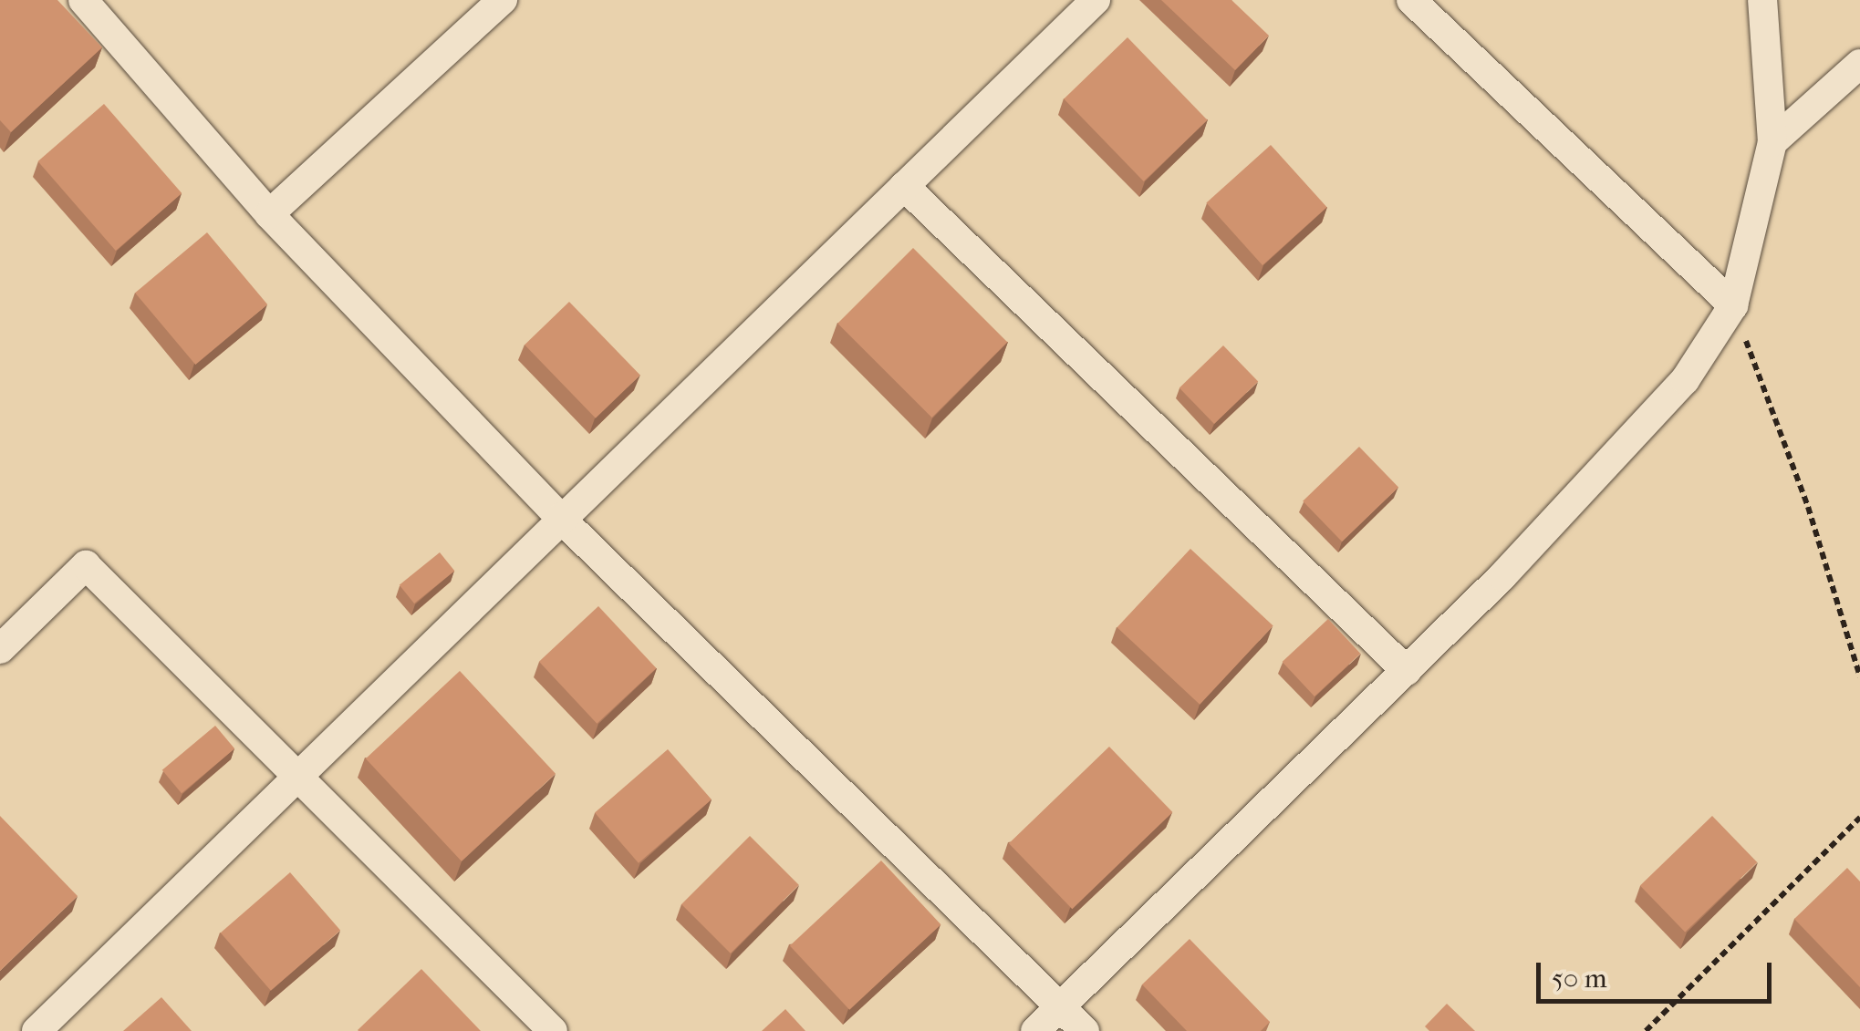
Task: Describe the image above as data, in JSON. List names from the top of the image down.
{
  "scale_bar": "50 m"
}
